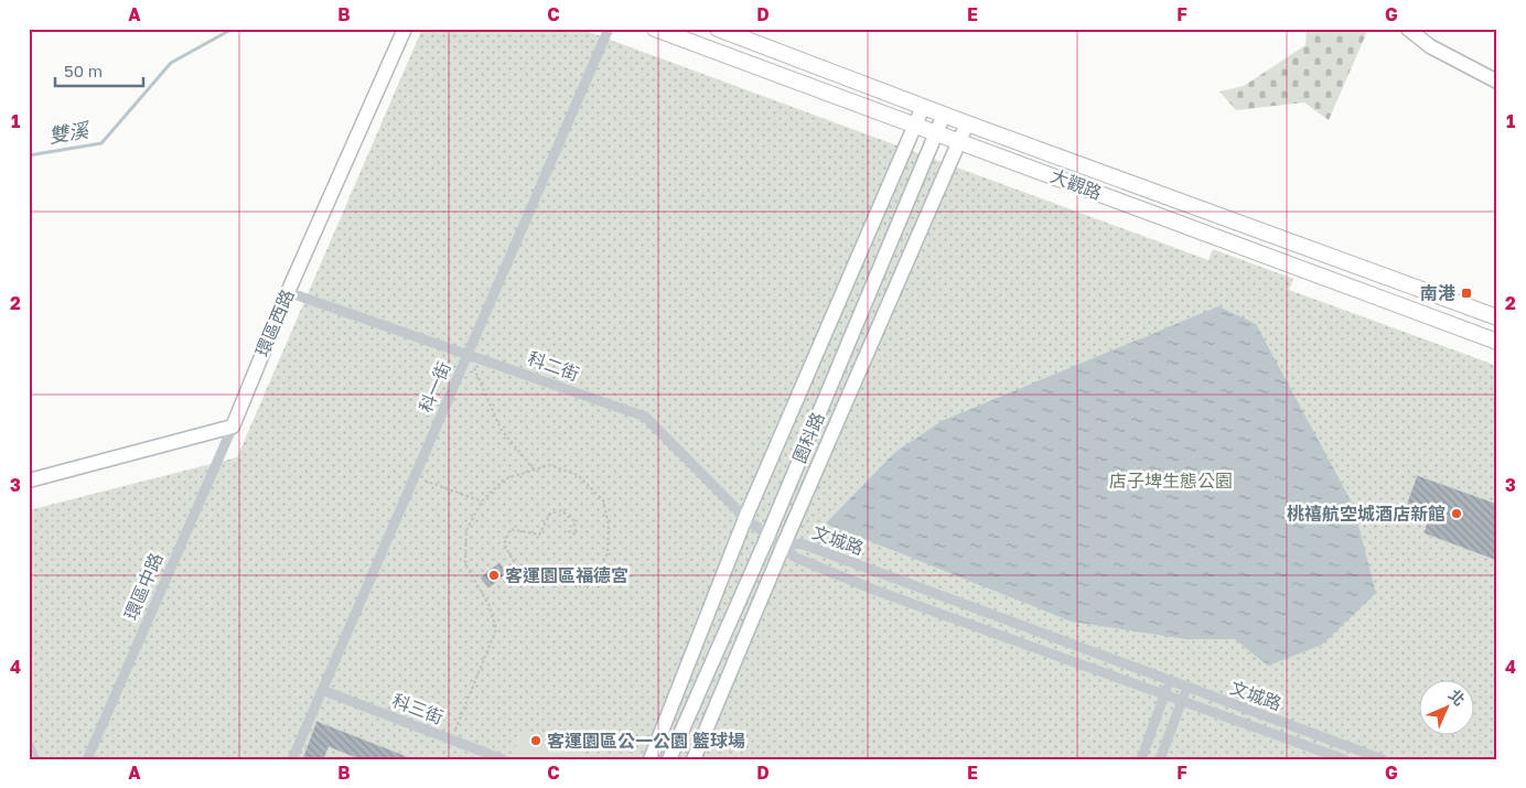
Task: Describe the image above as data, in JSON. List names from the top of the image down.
{
  "streets": {
    "main road": ["大觀路"],
    "street": [
      "環區西路",
      "科二街",
      "科一街",
      "園科路",
      "文城路",
      "環區中路",
      "科三街"
    ]
  },
  "crossings": [
    ["大觀路", "園科路"],
    ["環區西路", "科二街"],
    ["環區西路", "環區中路"],
    ["科二街", "科一街"],
    ["科二街", "園科路"],
    ["科二街", "文城路"],
    ["科一街", "科三街"]
  ],
  "water": ["雙溪"],
  "parks": ["店子埤生態公園"],
  "places": {
    "transit": ["南港"],
    "other": ["桃禧航空城酒店新館", "客運園區福德宮", "客運園區公一公園 籃球場"]
  },
  "scale_bar": "50 m",
  "north": "top right",
  "grid": {
    "columns": [
      "A",
      "B",
      "C",
      "D",
      "E",
      "F",
      "G"
    ],
    "rows": [
      "1",
      "2",
      "3",
      "4"
    ]
  }
}
